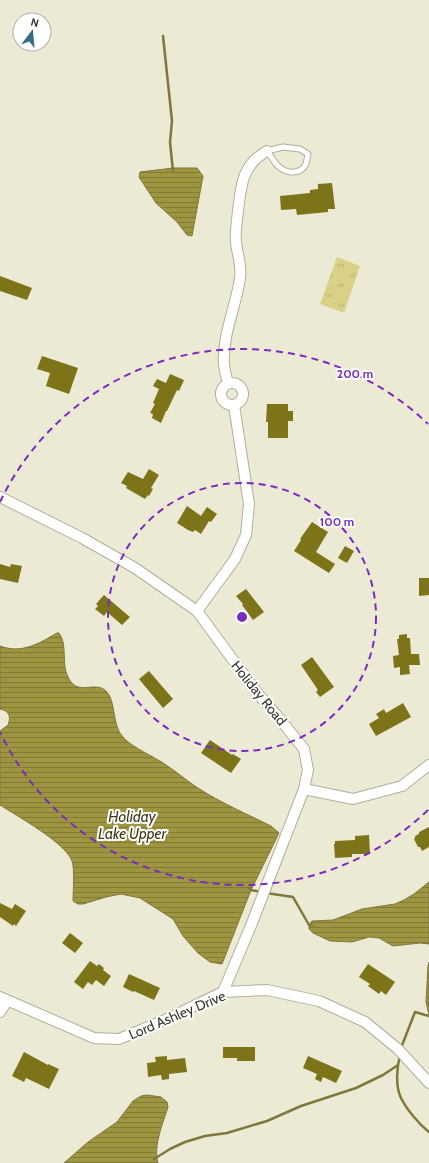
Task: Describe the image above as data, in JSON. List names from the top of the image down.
{
  "streets": {
    "street": ["Holiday Road", "Lord Ashley Drive"]
  },
  "crossings": [
    ["Holiday Road", "Lord Ashley Drive"]
  ],
  "water": ["Holiday Lake Upper"],
  "north": "top",
  "rings": ["200 m", "100 m"]
}
